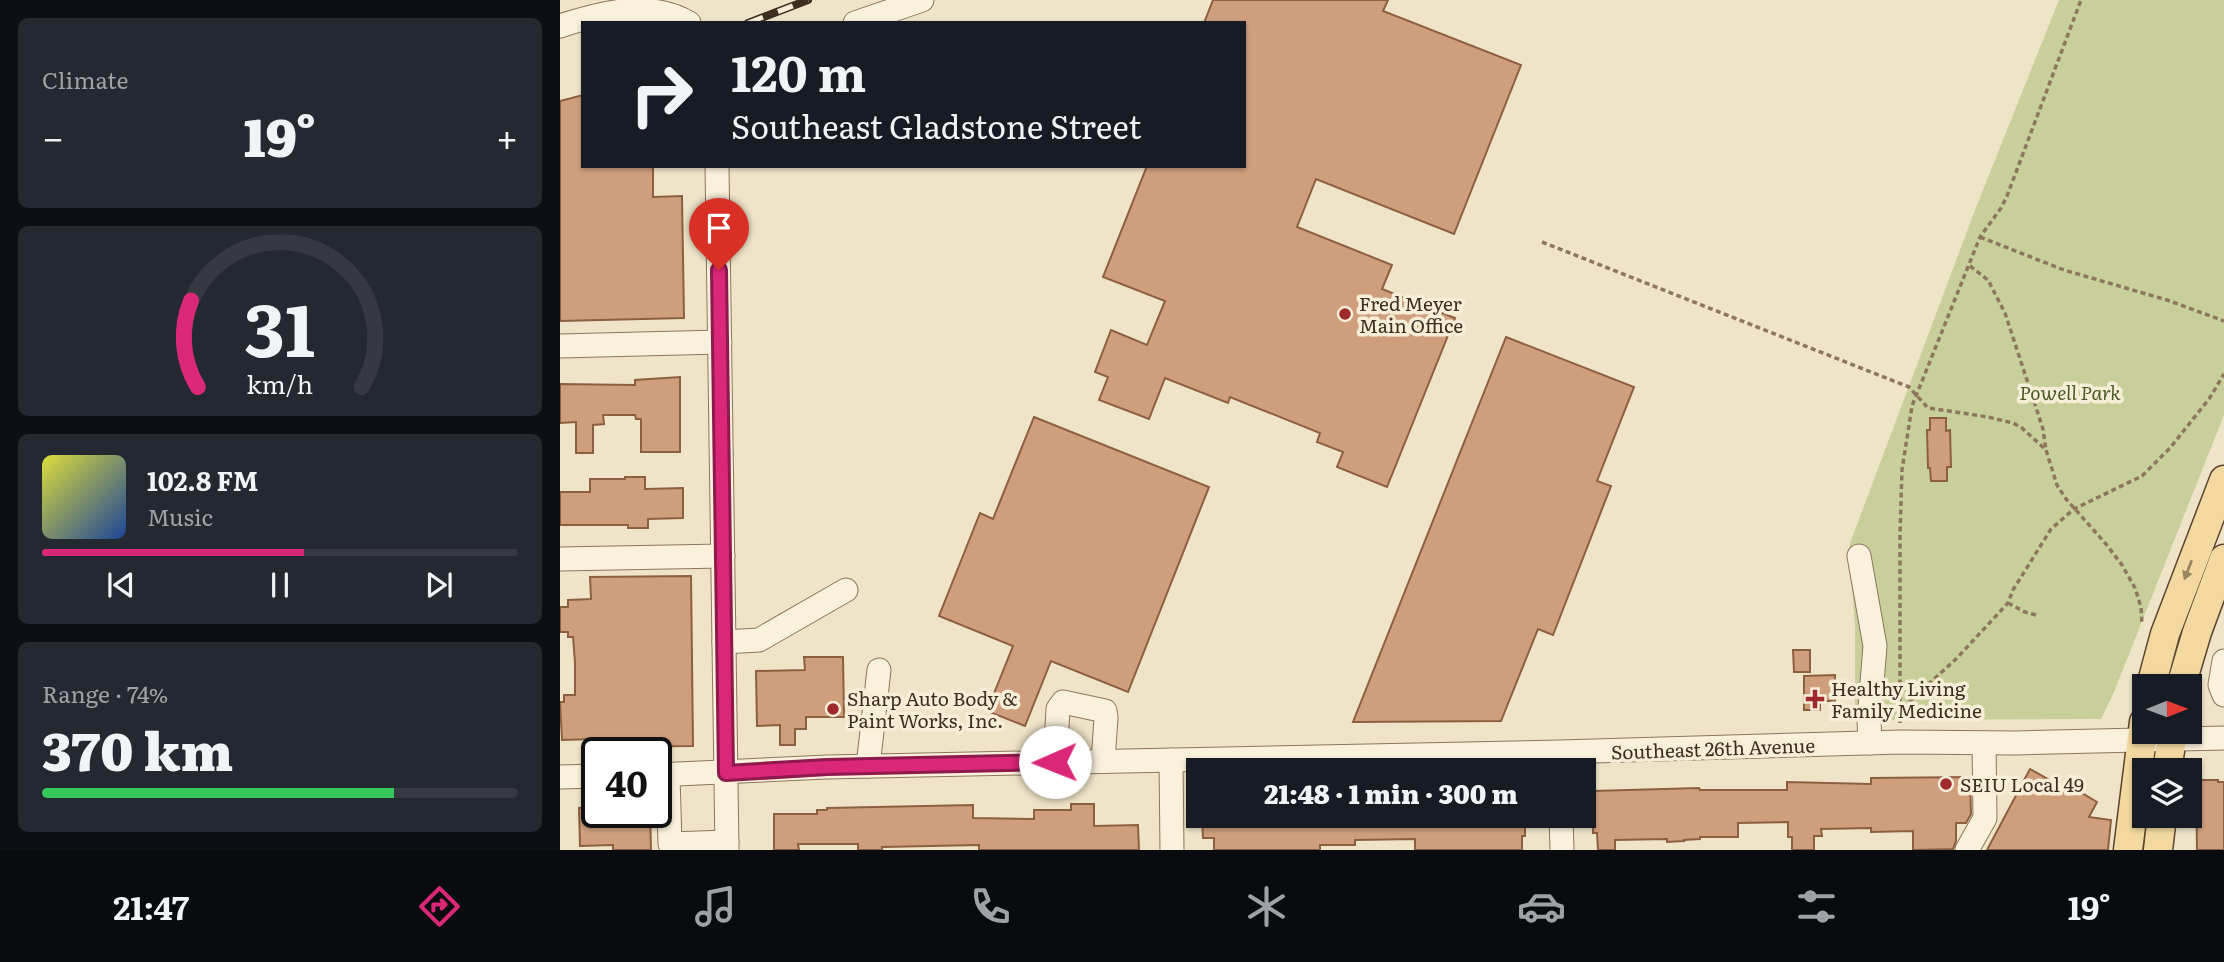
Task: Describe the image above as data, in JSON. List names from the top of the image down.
{
  "streets": {
    "street": ["Southeast 26th Avenue"]
  },
  "parks": ["Powell Park"],
  "places": {
    "other": ["Fred Meyer Main Office", "Sharp Auto Body & Paint Works, Inc.", "SEIU Local 49"],
    "health": ["Healthy Living Family Medicine"]
  },
  "north": "right",
  "page": {
    "tile": [
      "Climate",
      ["Range · 74%", "370 km"]
    ],
    "turn": ["120 m", "Southeast Gladstone Street"],
    "heat": ["−", "19°", "+"],
    "song": ["102.8 FM", "Music"],
    "limit": "40",
    "trip": "21:48 · 1 min · 300 m",
    "tabs": ["21:47", "19°"],
    "gauge": ["31", "km/h"]
  }
}
